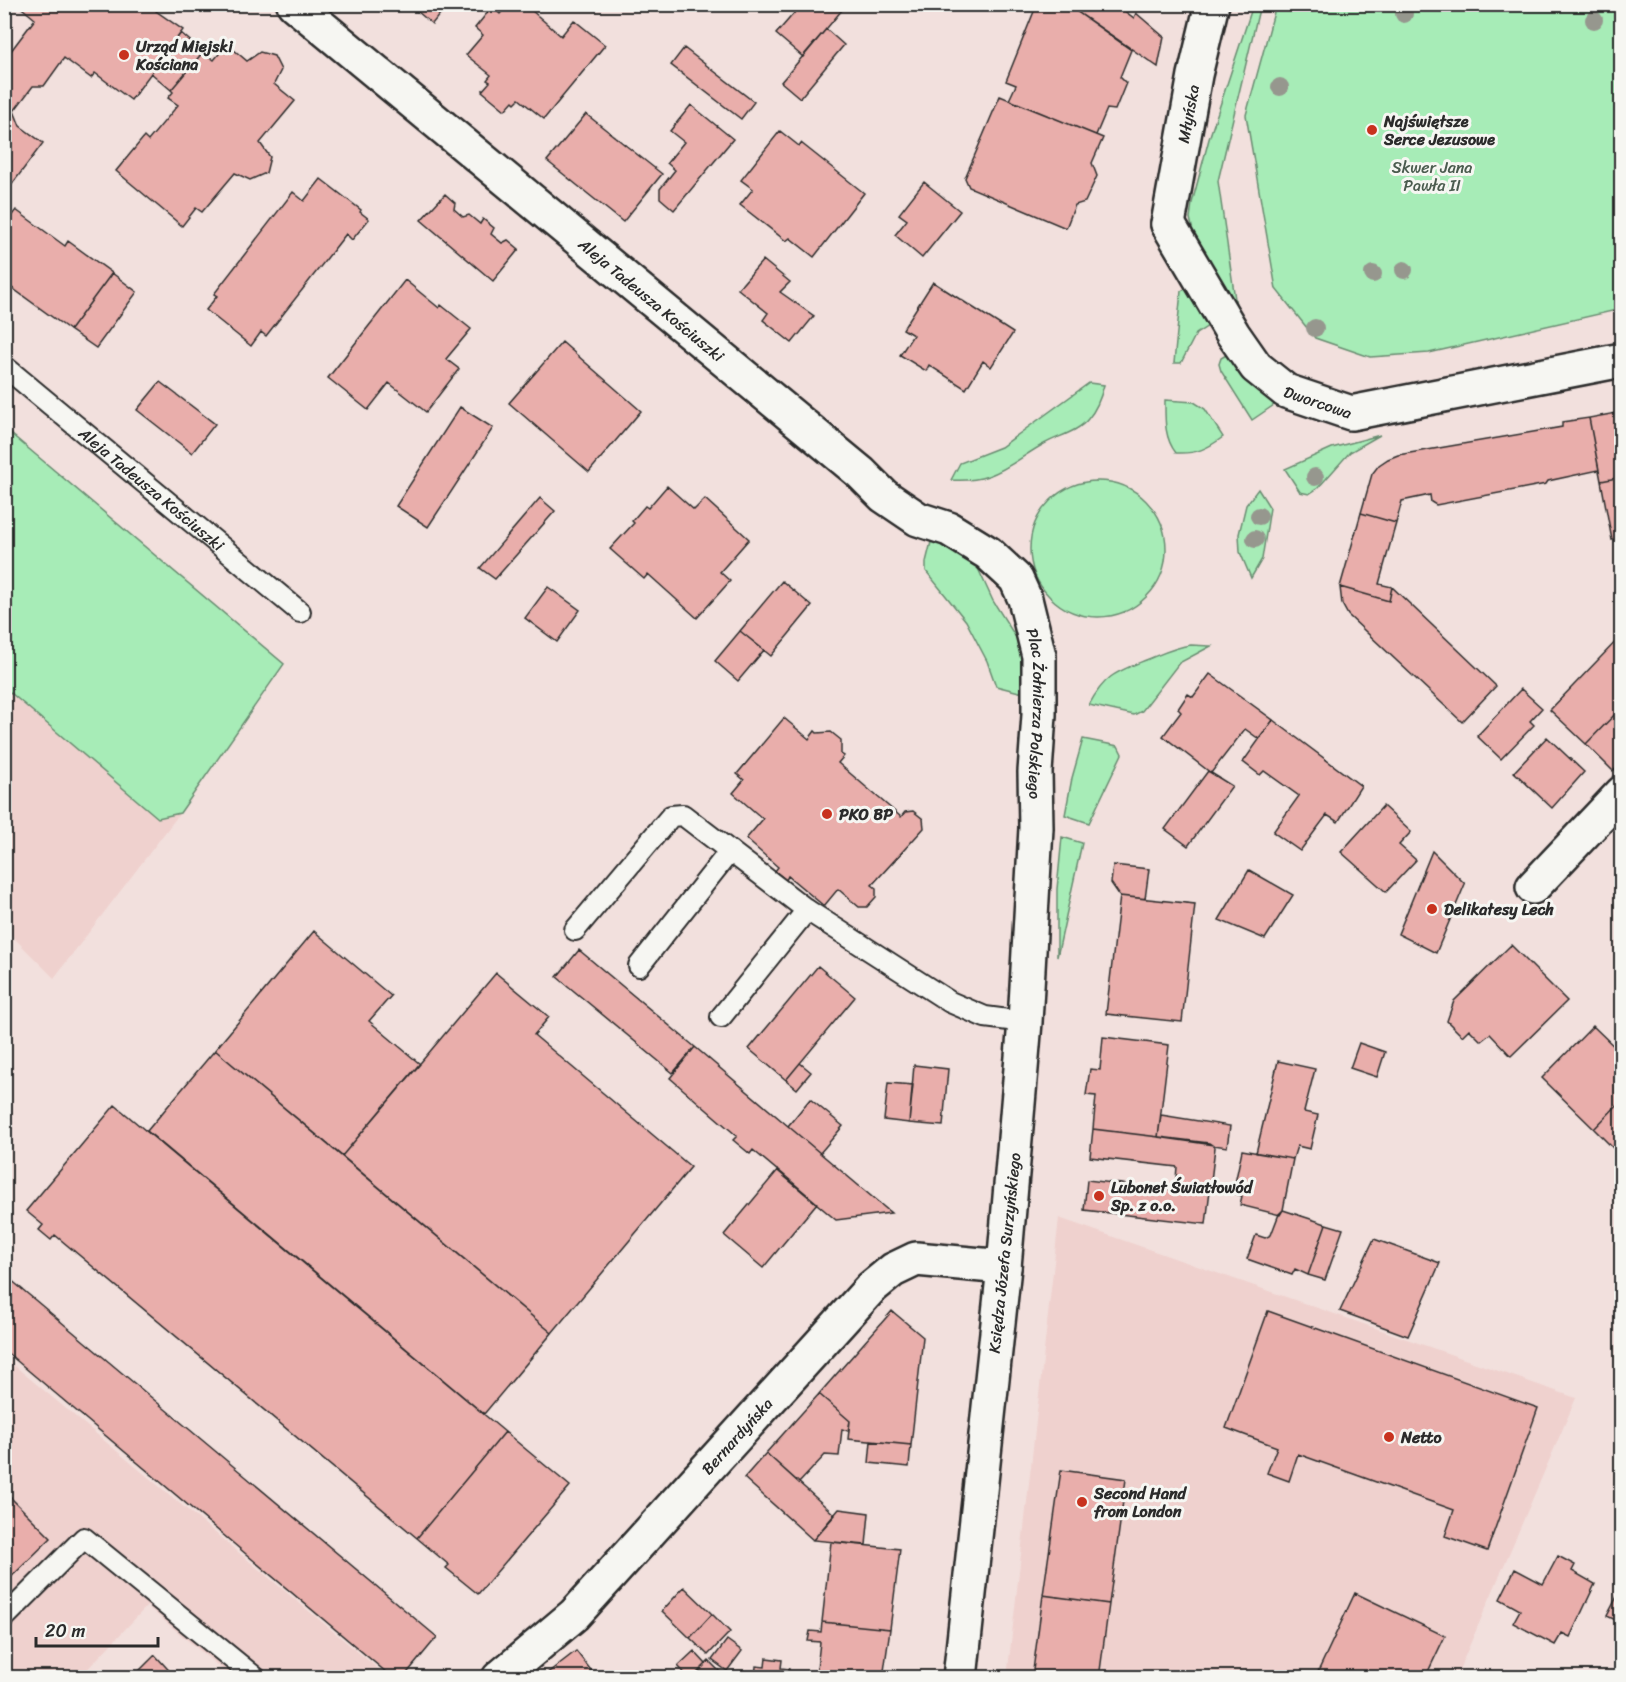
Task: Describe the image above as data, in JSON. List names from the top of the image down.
{
  "streets": {
    "street": [
      "Młyńska",
      "Aleja Tadeusza Kościuszki",
      "Dworcowa",
      "Plac Żołnierza Polskiego",
      "Księdza Józefa Surzyńskiego",
      "Bernardyńska"
    ]
  },
  "crossings": [
    ["Młyńska", "Dworcowa"],
    ["Aleja Tadeusza Kościuszki", "Plac Żołnierza Polskiego"],
    ["Plac Żołnierza Polskiego", "Księdza Józefa Surzyńskiego"],
    ["Księdza Józefa Surzyńskiego", "Bernardyńska"]
  ],
  "parks": ["Skwer Jana Pawła II"],
  "places": [
    "Urząd Miejski Kościana",
    "Najświętsze Serce Jezusowe",
    "PKO BP",
    "Delikatesy Lech",
    "Lubonet Światłowód Sp. z o.o.",
    "Netto",
    "Second Hand from London"
  ],
  "scale_bar": "20 m"
}
